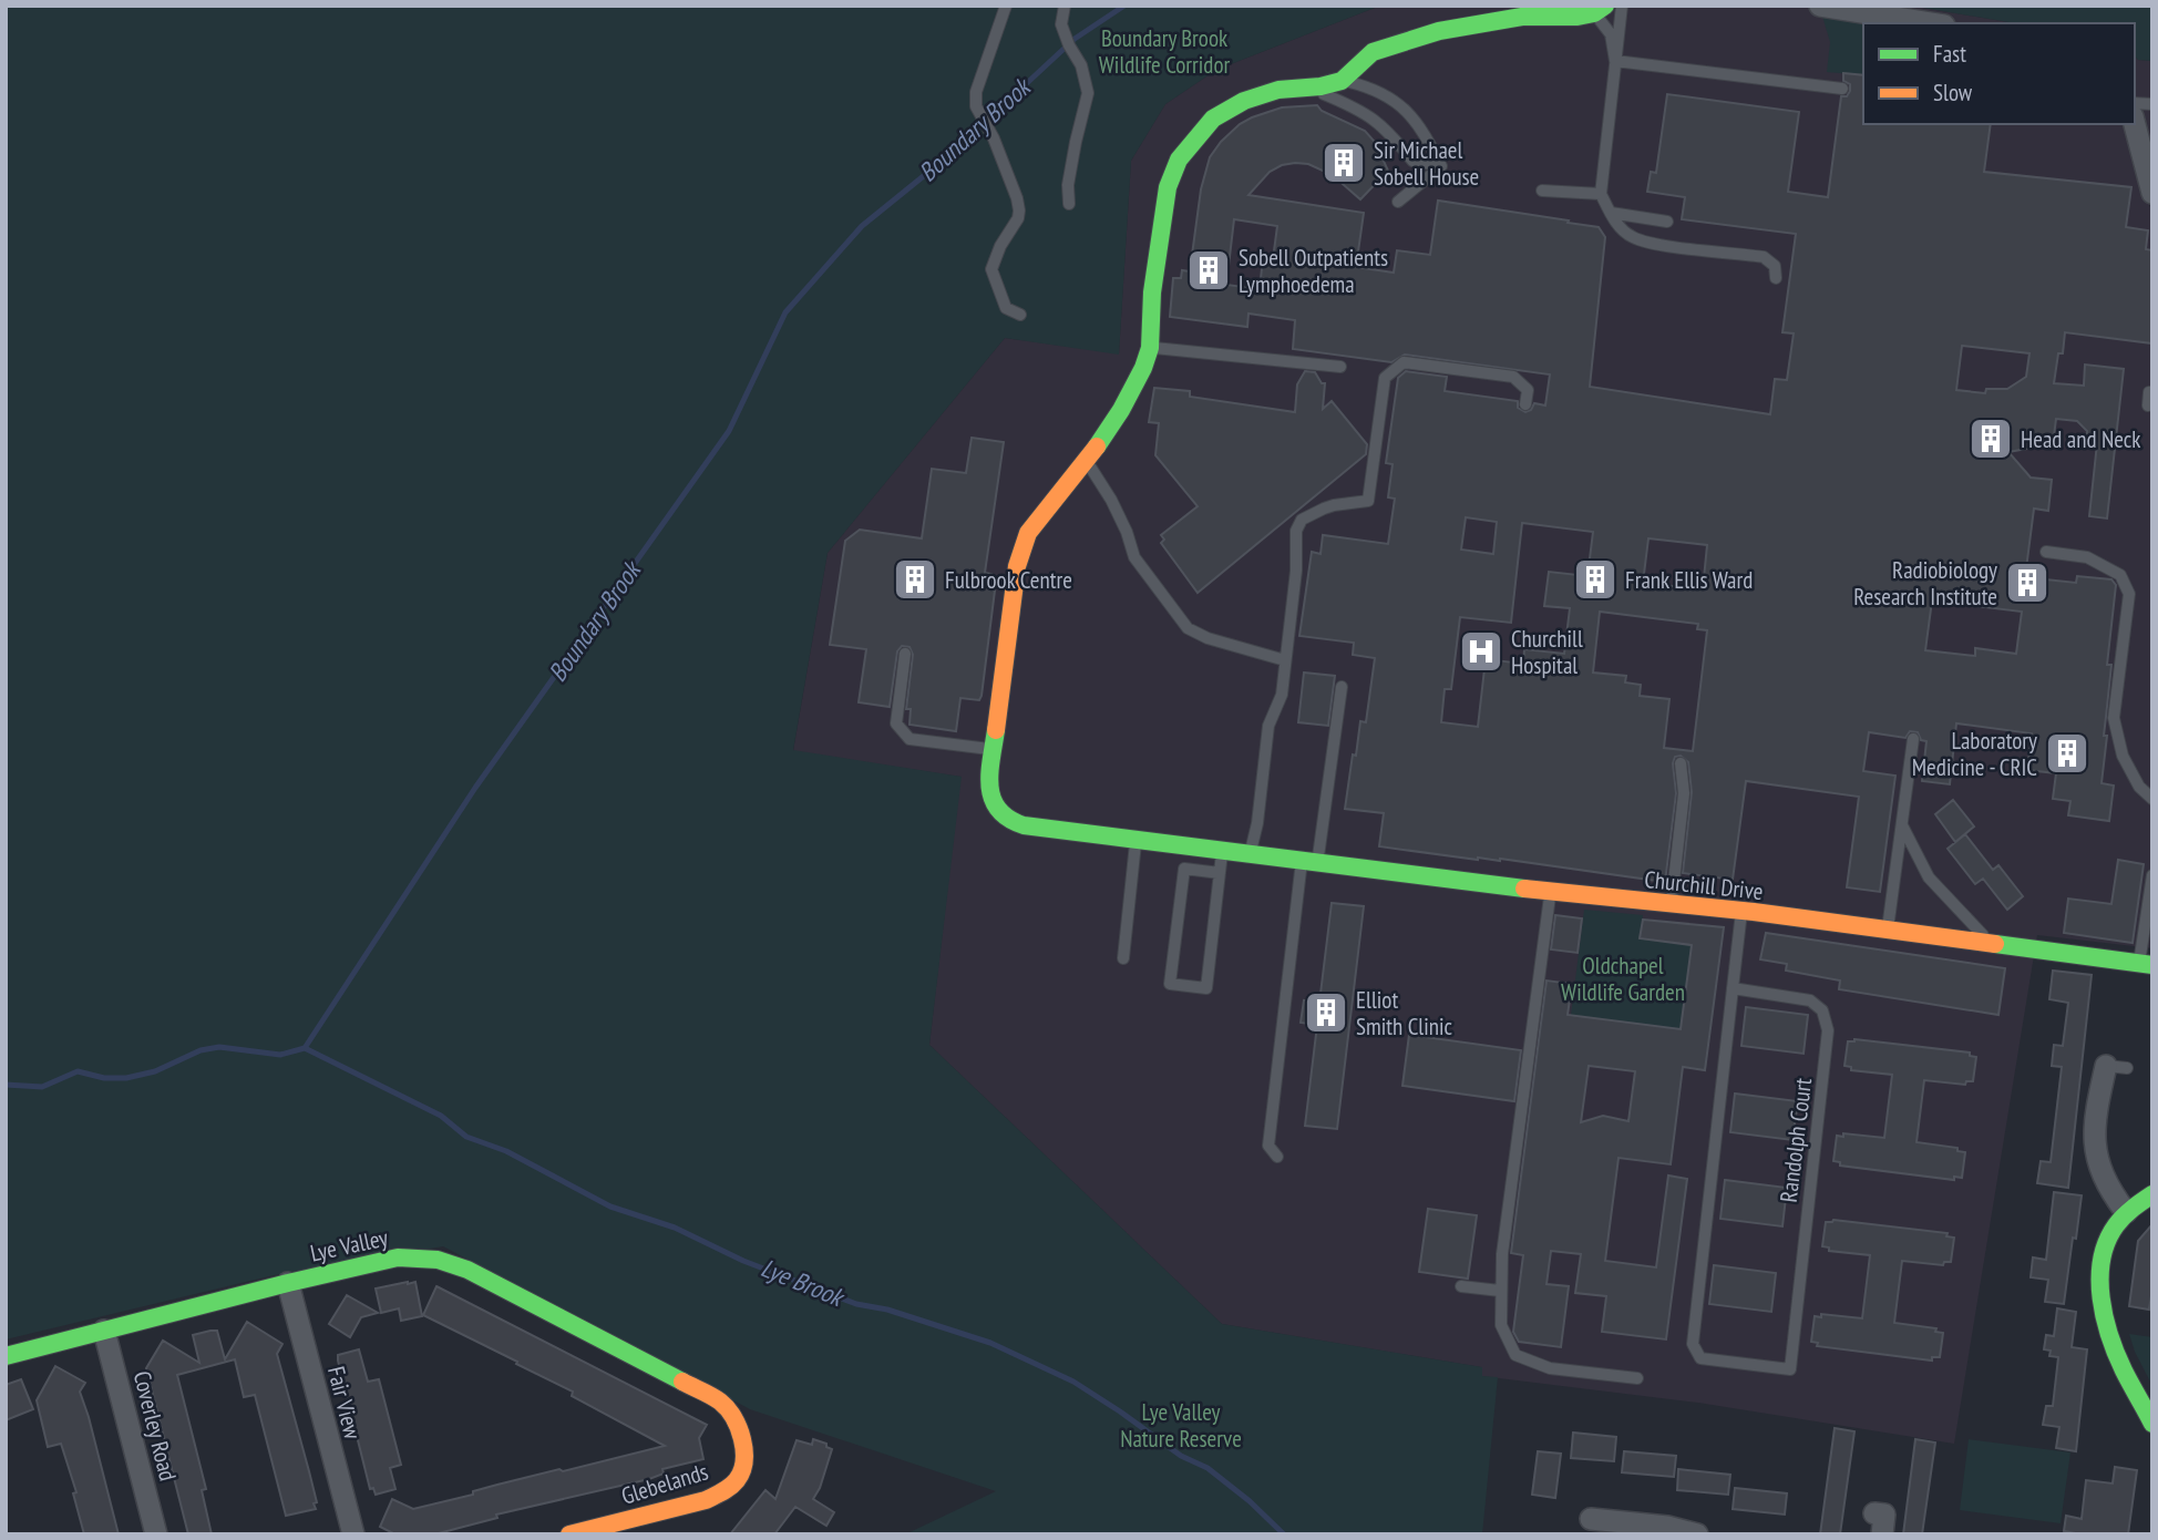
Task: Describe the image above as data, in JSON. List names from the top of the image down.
{
  "streets": {
    "street": [
      "Churchill Drive",
      "Lye Valley",
      "Fair View",
      "Coverley Road",
      "Glebelands"
    ],
    "lane": ["Randolph Court"]
  },
  "crossings": [
    ["Lye Valley", "Fair View"],
    ["Lye Valley", "Coverley Road"],
    ["Lye Valley", "Glebelands"]
  ],
  "water": ["Boundary Brook", "Lye Brook"],
  "parks": ["Boundary Brook Wildlife Corridor", "Oldchapel Wildlife Garden", "Lye Valley Nature Reserve"],
  "places": {
    "building": [
      "Sir Michael Sobell House",
      "Sobell Outpatients Lymphoedema",
      "Head and Neck",
      "Fulbrook Centre",
      "Frank Ellis Ward",
      "Radiobiology Research Institute",
      "Laboratory Medicine - CRIC",
      "Elliot Smith Clinic"
    ],
    "hospital": ["Churchill Hospital"]
  },
  "legend": ["Fast", "Slow"]
}
